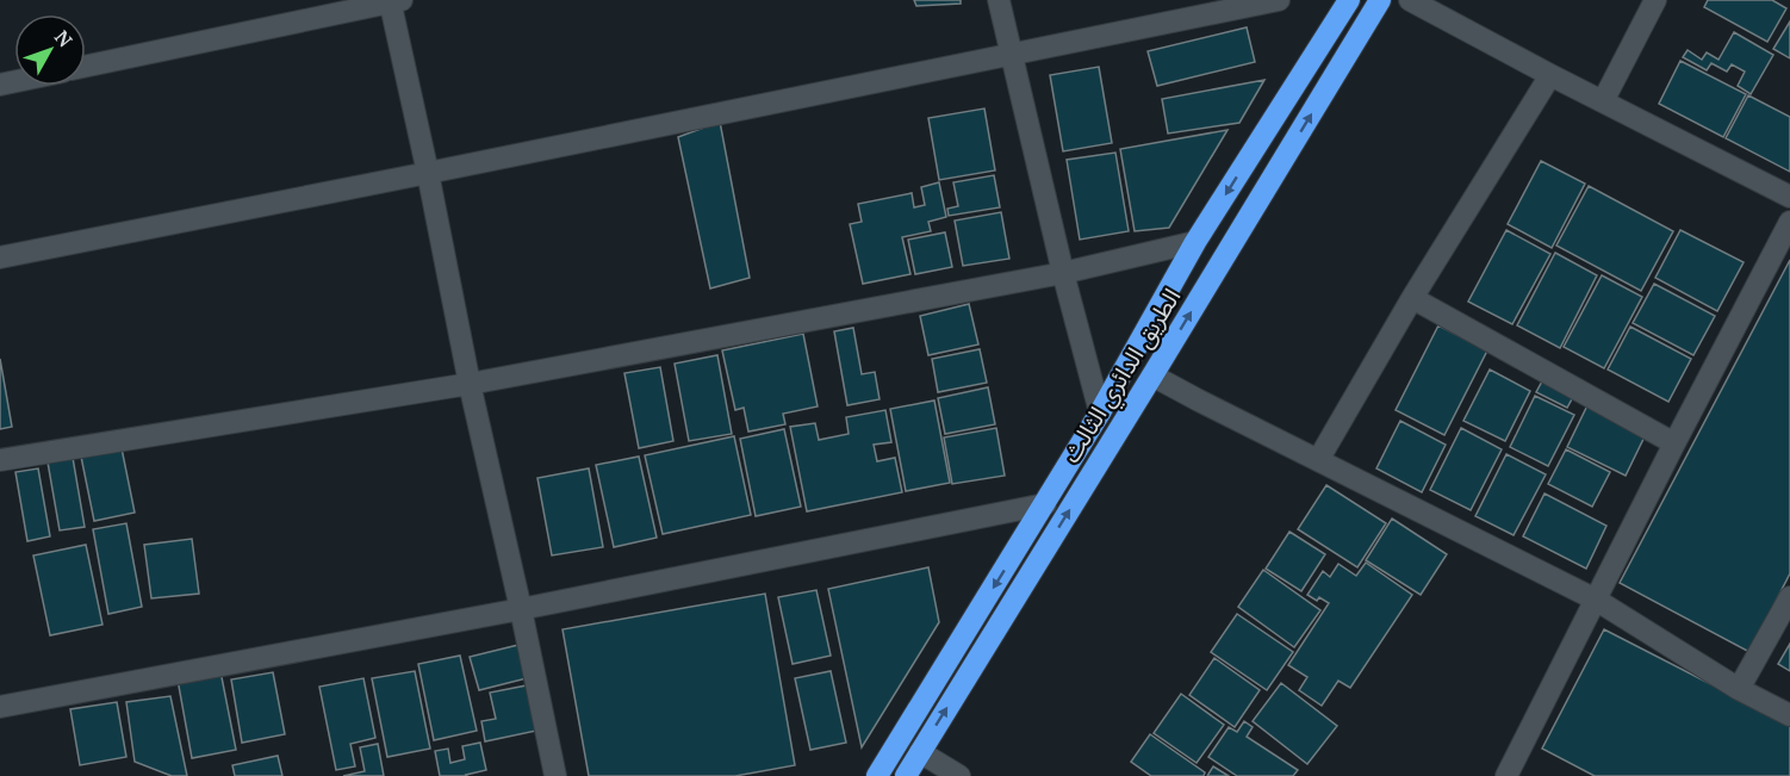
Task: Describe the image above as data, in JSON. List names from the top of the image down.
{
  "streets": {
    "highway": ["الطريق الدائري الثالث"]
  },
  "north": "top right"
}
